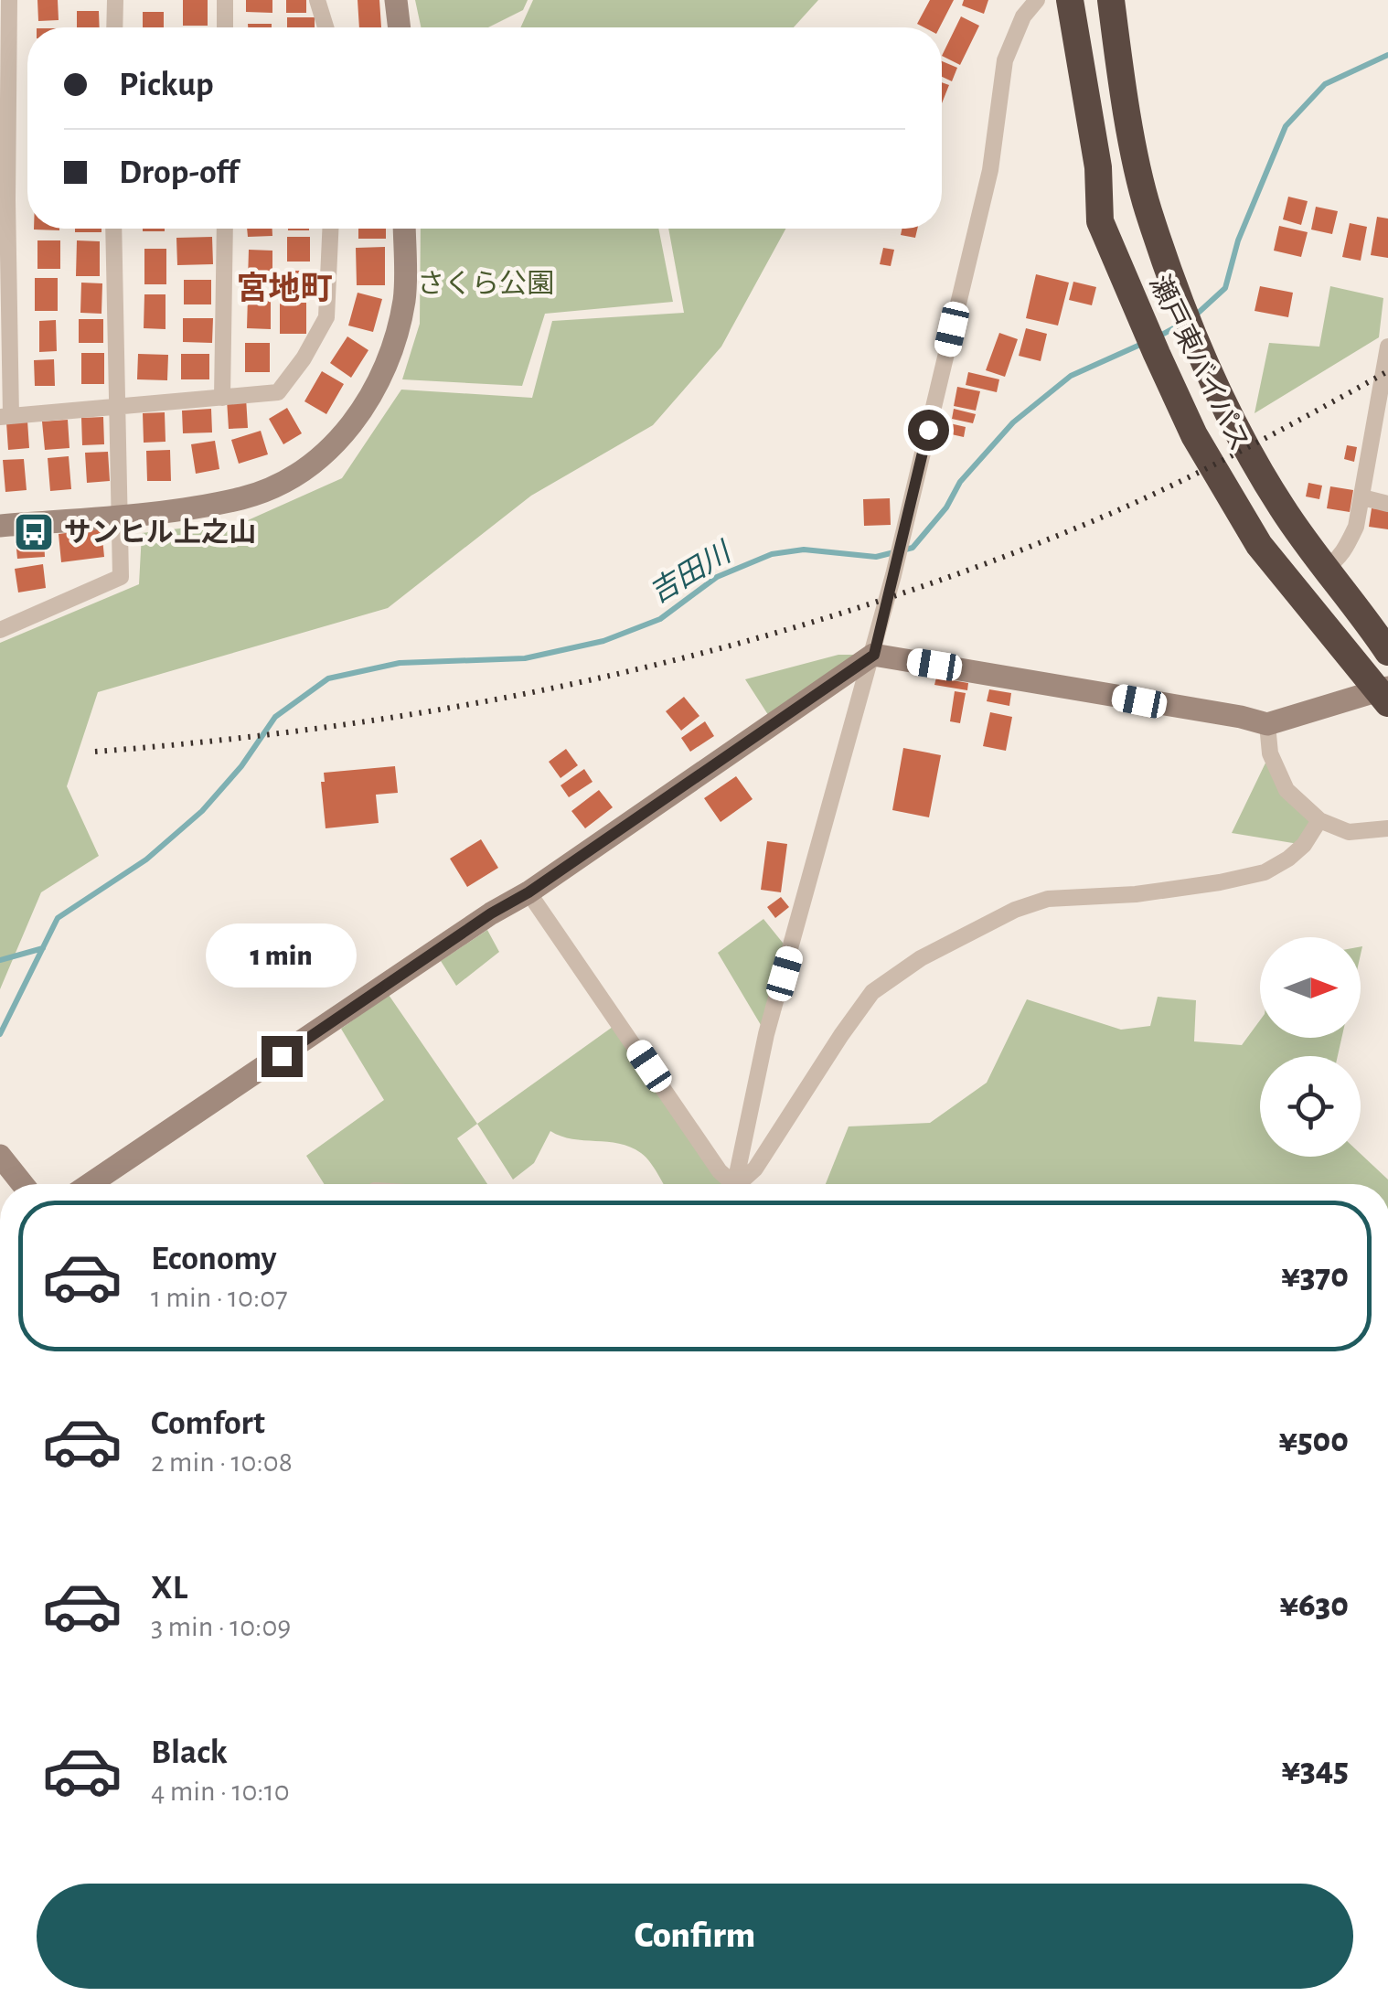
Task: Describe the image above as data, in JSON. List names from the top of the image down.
{
  "streets": {
    "highway": ["瀬戸東バイパス"]
  },
  "districts": ["宮地町"],
  "water": ["吉田川"],
  "parks": ["さくら公園"],
  "places": {
    "bus stop": ["サンヒル上之山"]
  },
  "north": "right",
  "page": {
    "banner": ["Pickup", "Drop-off"],
    "bubble": "1 min",
    "list": [
      {
        "name": "Economy",
        "note": "1 min · 10:07",
        "value": "¥370"
      },
      {
        "name": "Comfort",
        "note": "2 min · 10:08",
        "value": "¥500"
      },
      {
        "name": "XL",
        "note": "3 min · 10:09",
        "value": "¥630"
      },
      {
        "name": "Black",
        "note": "4 min · 10:10",
        "value": "¥345"
      }
    ],
    "buttons": "Confirm"
  }
}
